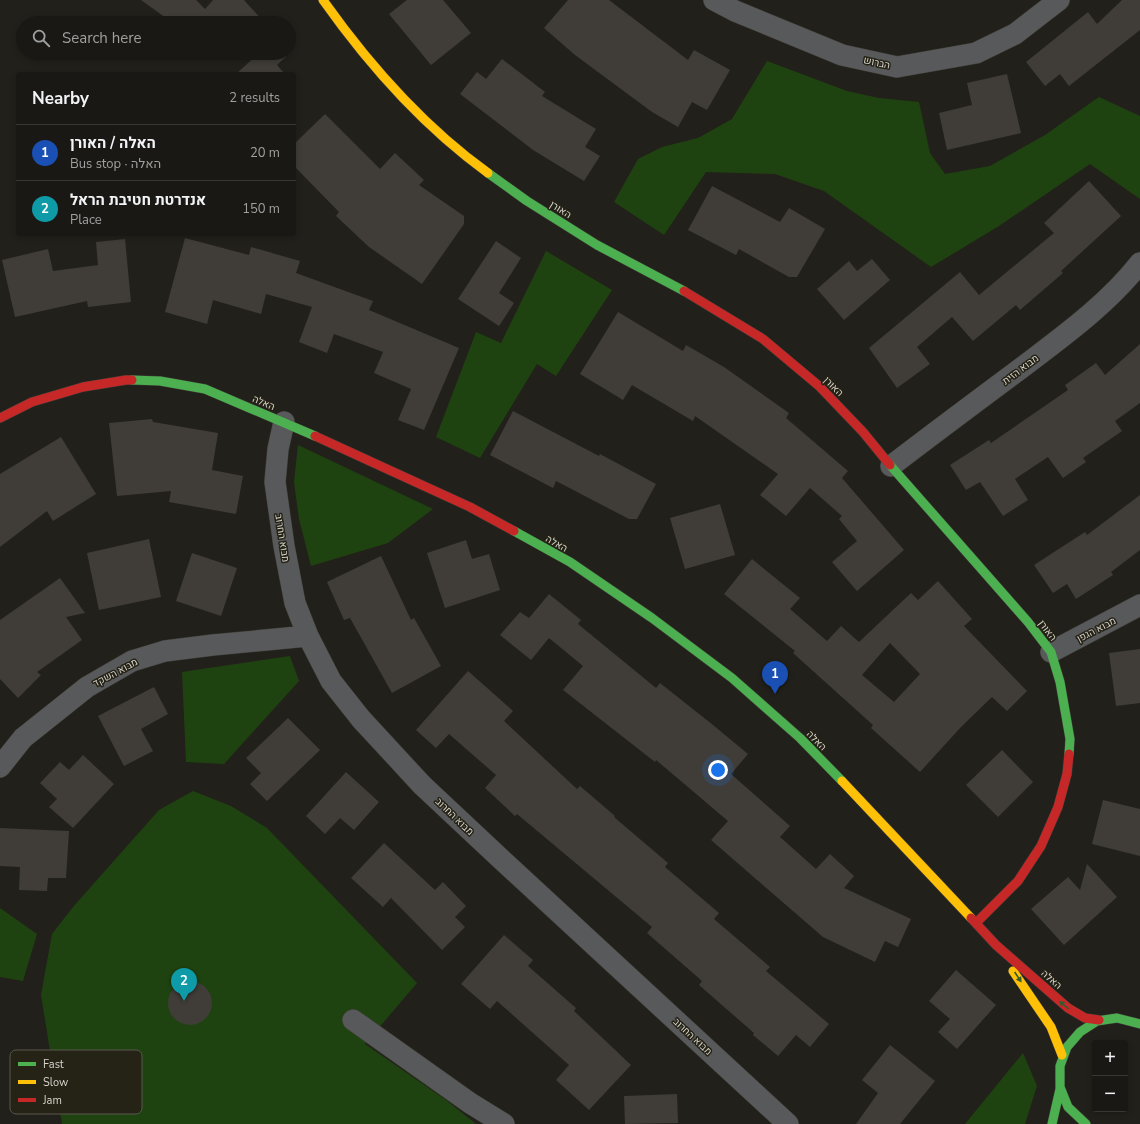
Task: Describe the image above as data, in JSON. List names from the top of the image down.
{
  "streets": {
    "street": [
      "הברוש",
      "האורן",
      "מבוא הזית",
      "האלה",
      "מבוא החרוב",
      "מבוא הגפן",
      "מבוא השקד"
    ]
  },
  "crossings": [
    ["האורן", "מבוא הזית"],
    ["האורן", "האלה"],
    ["האורן", "מבוא הגפן"],
    ["האלה", "מבוא החרוב"],
    ["מבוא החרוב", "מבוא השקד"]
  ],
  "legend": ["Fast", "Slow", "Jam"],
  "page": {
    "search": "Search here",
    "heading": ["Nearby", "2 results"],
    "list": [
      {
        "mark": "1",
        "name": "האלה / האורן",
        "note": "Bus stop · האלה",
        "value": "20 m"
      },
      {
        "mark": "2",
        "name": "אנדרטת חטיבת הראל",
        "note": "Place",
        "value": "150 m"
      }
    ],
    "pins": ["1", "2"],
    "map_buttons": ["+", "−"]
  }
}
